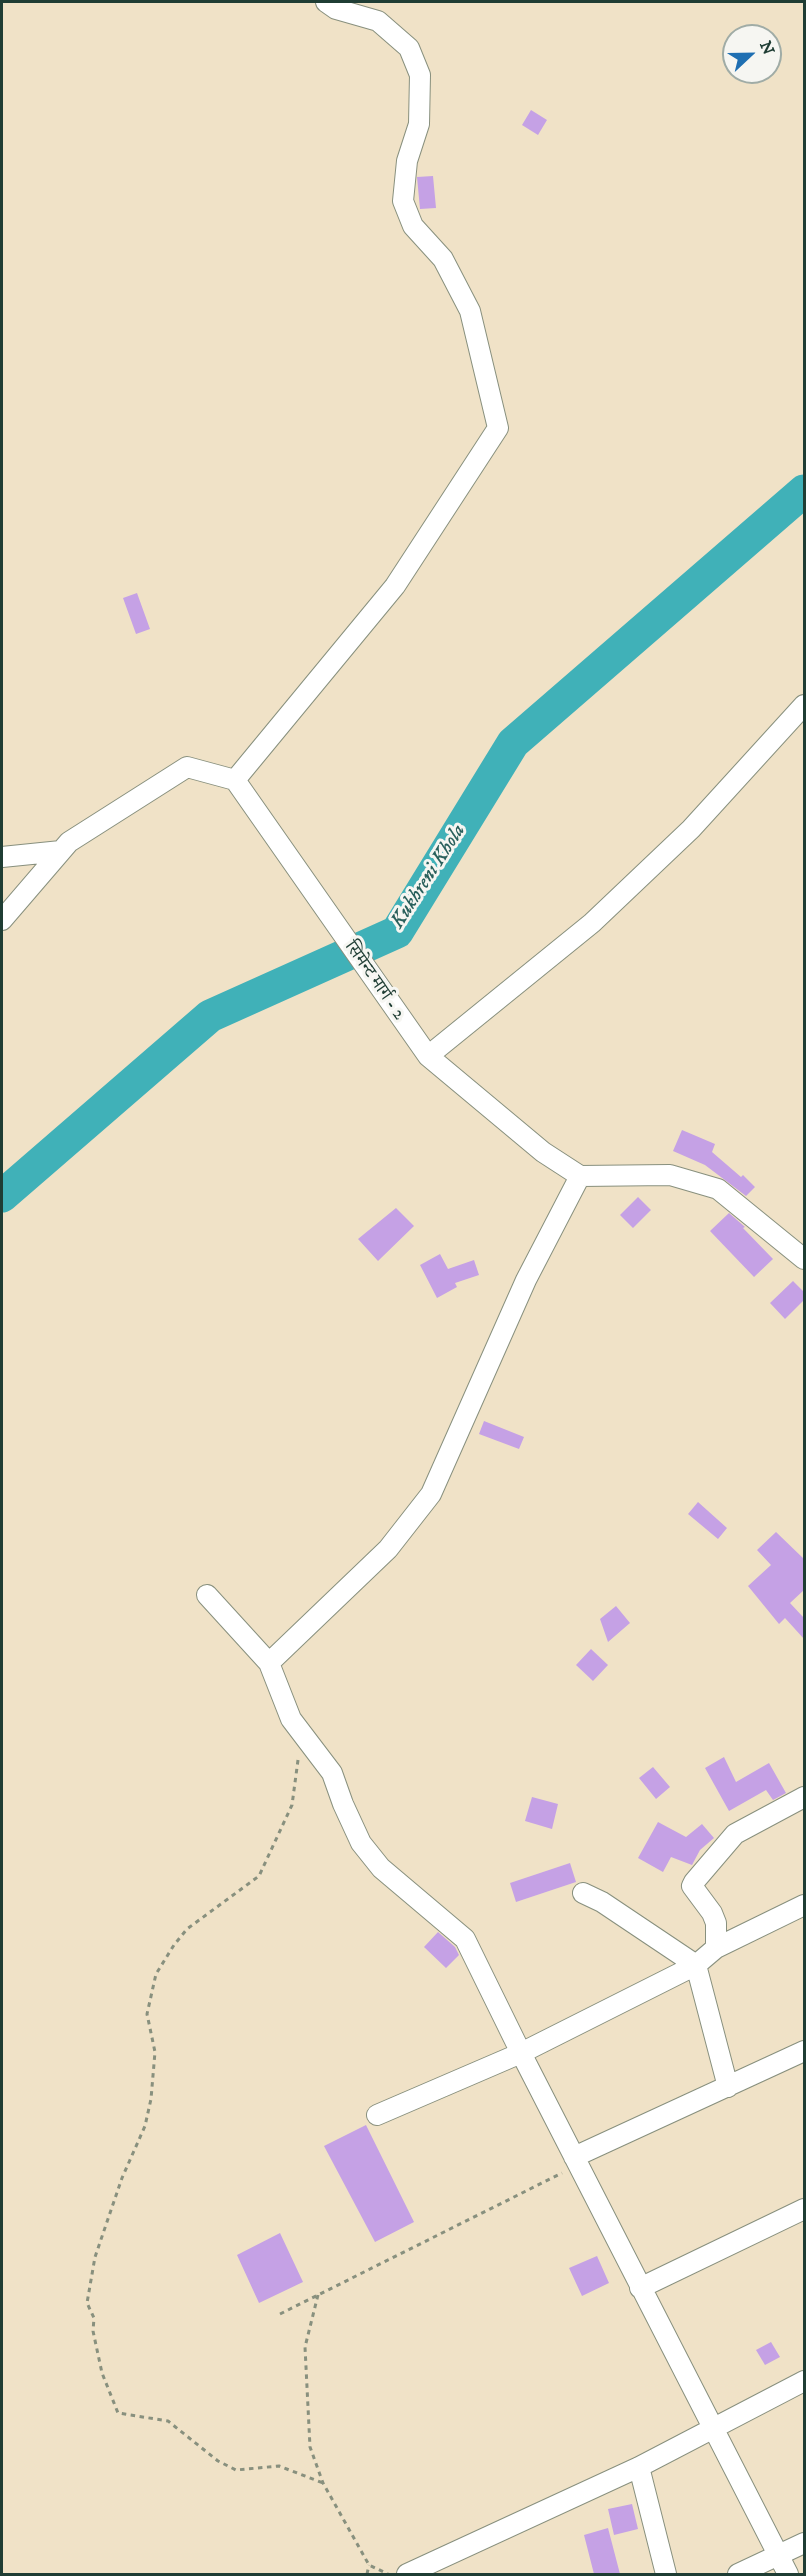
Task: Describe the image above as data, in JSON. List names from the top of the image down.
{
  "streets": {
    "street": ["सिमेन्ट मार्ग - 2"]
  },
  "water": ["Kukhreni Khola"],
  "north": "right"
}
